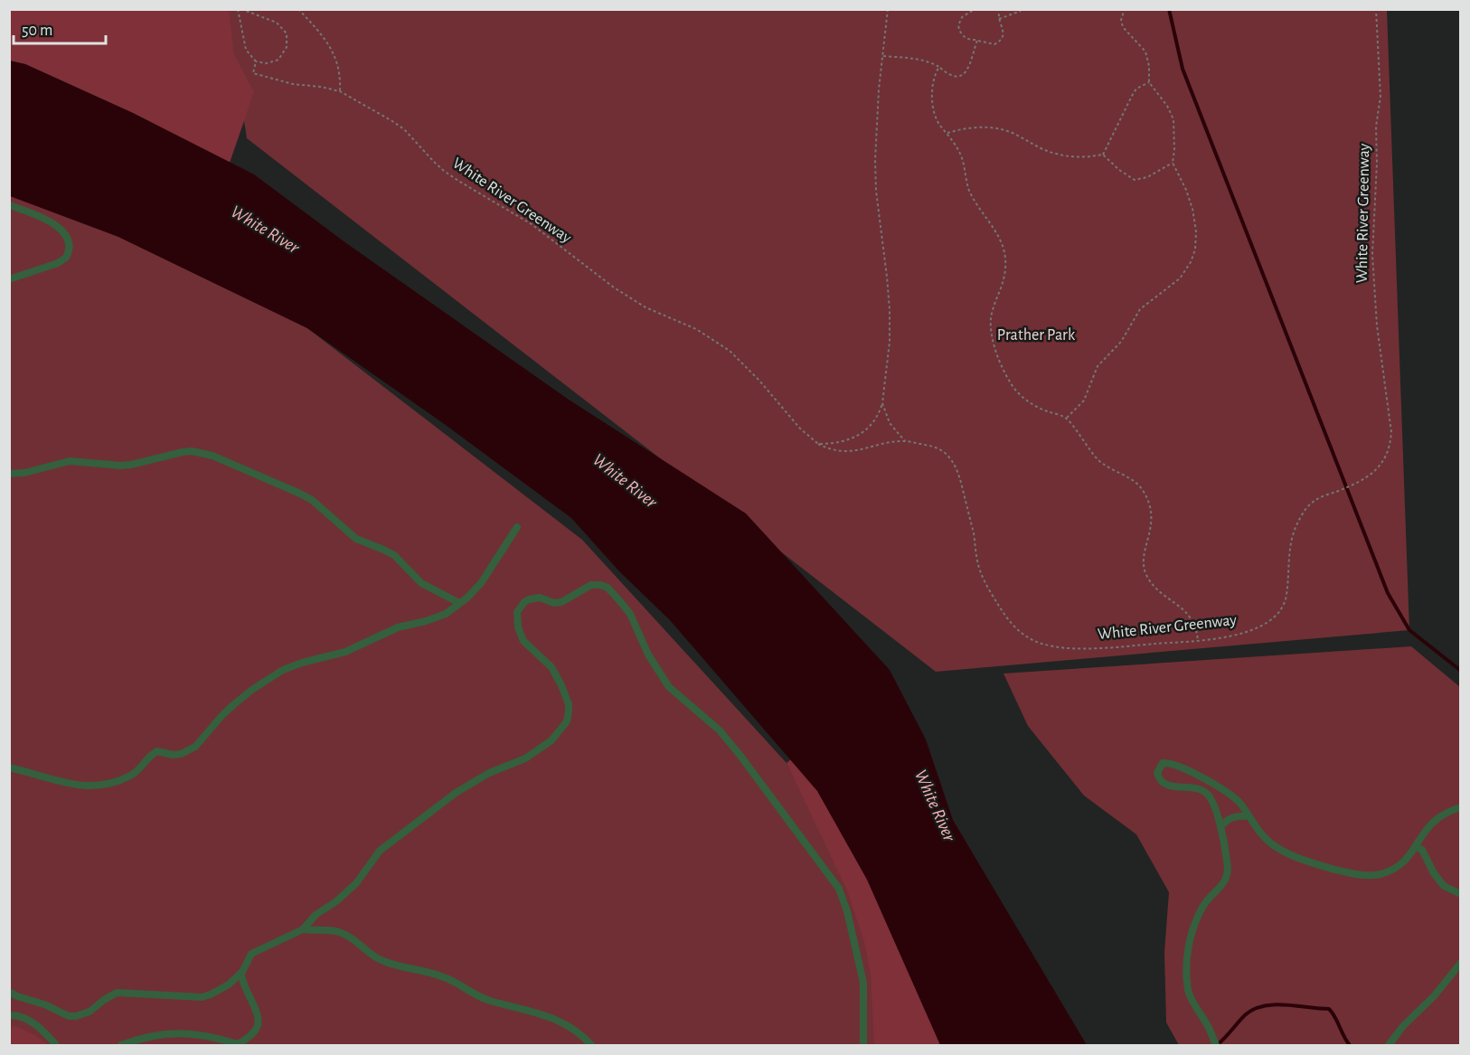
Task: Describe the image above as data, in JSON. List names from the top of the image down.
{
  "streets": {
    "path": ["White River Greenway"]
  },
  "water": ["White River"],
  "parks": ["Prather Park"],
  "scale_bar": "50 m"
}
